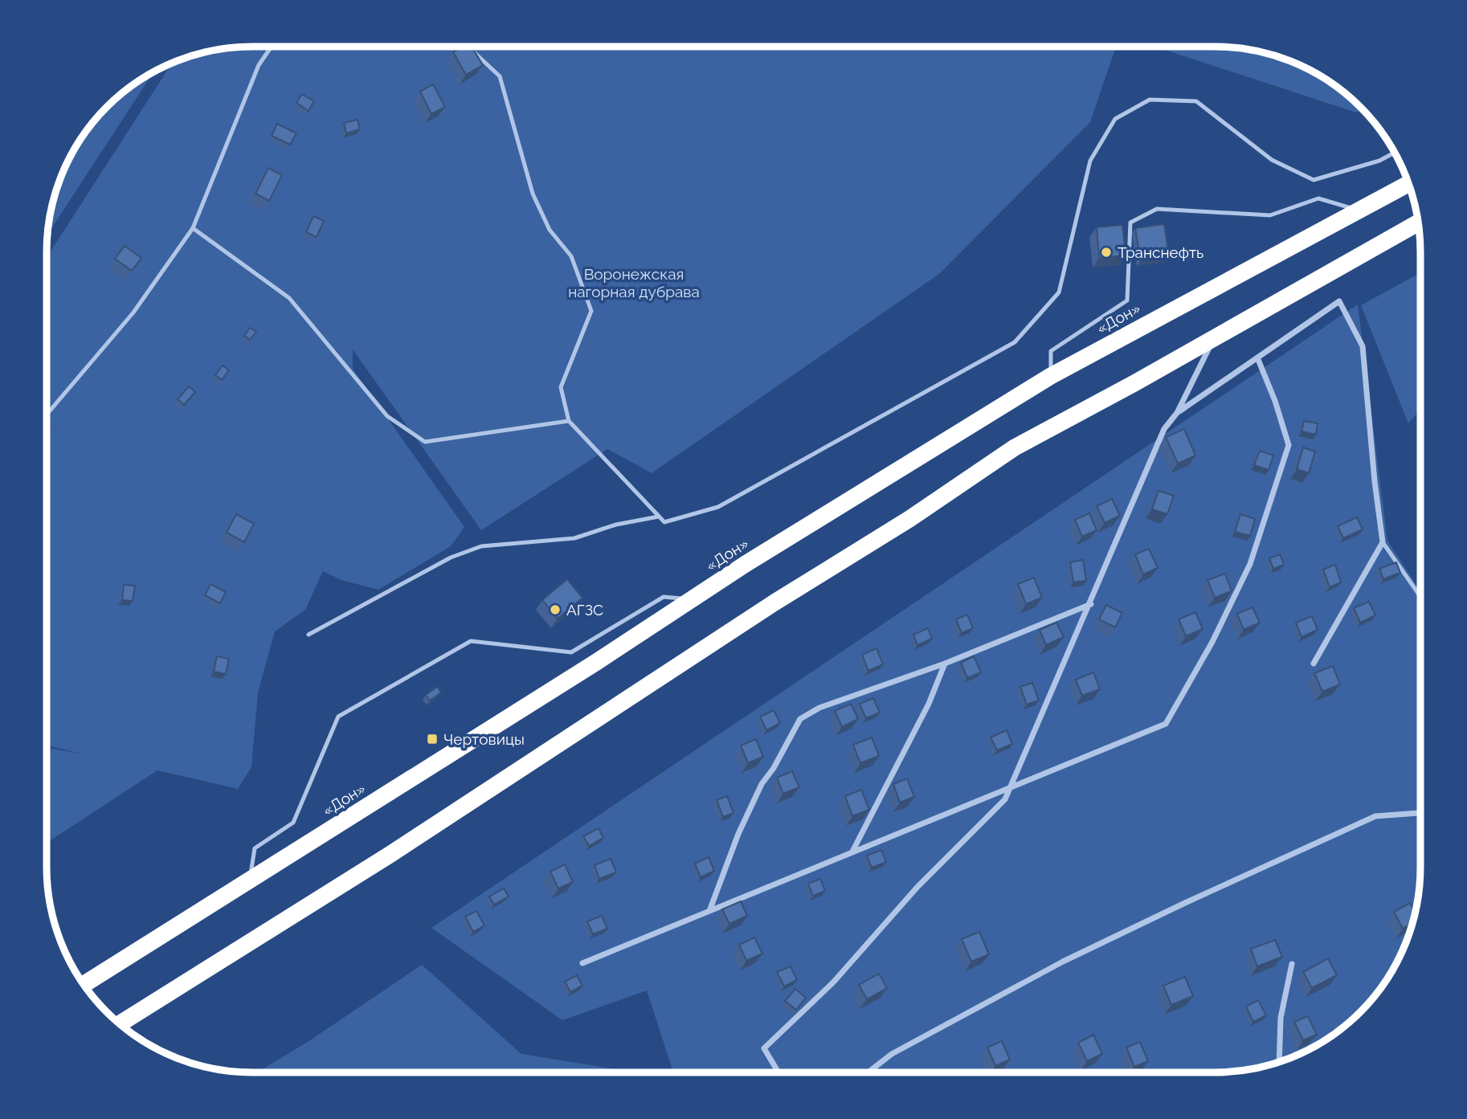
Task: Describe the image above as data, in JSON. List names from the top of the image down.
{
  "streets": {
    "highway": ["«Дон»"]
  },
  "parks": ["Воронежская нагорная дубрава"],
  "places": {
    "other": ["Транснефть", "АГЗС"],
    "transit": ["Чертовицы"]
  }
}
